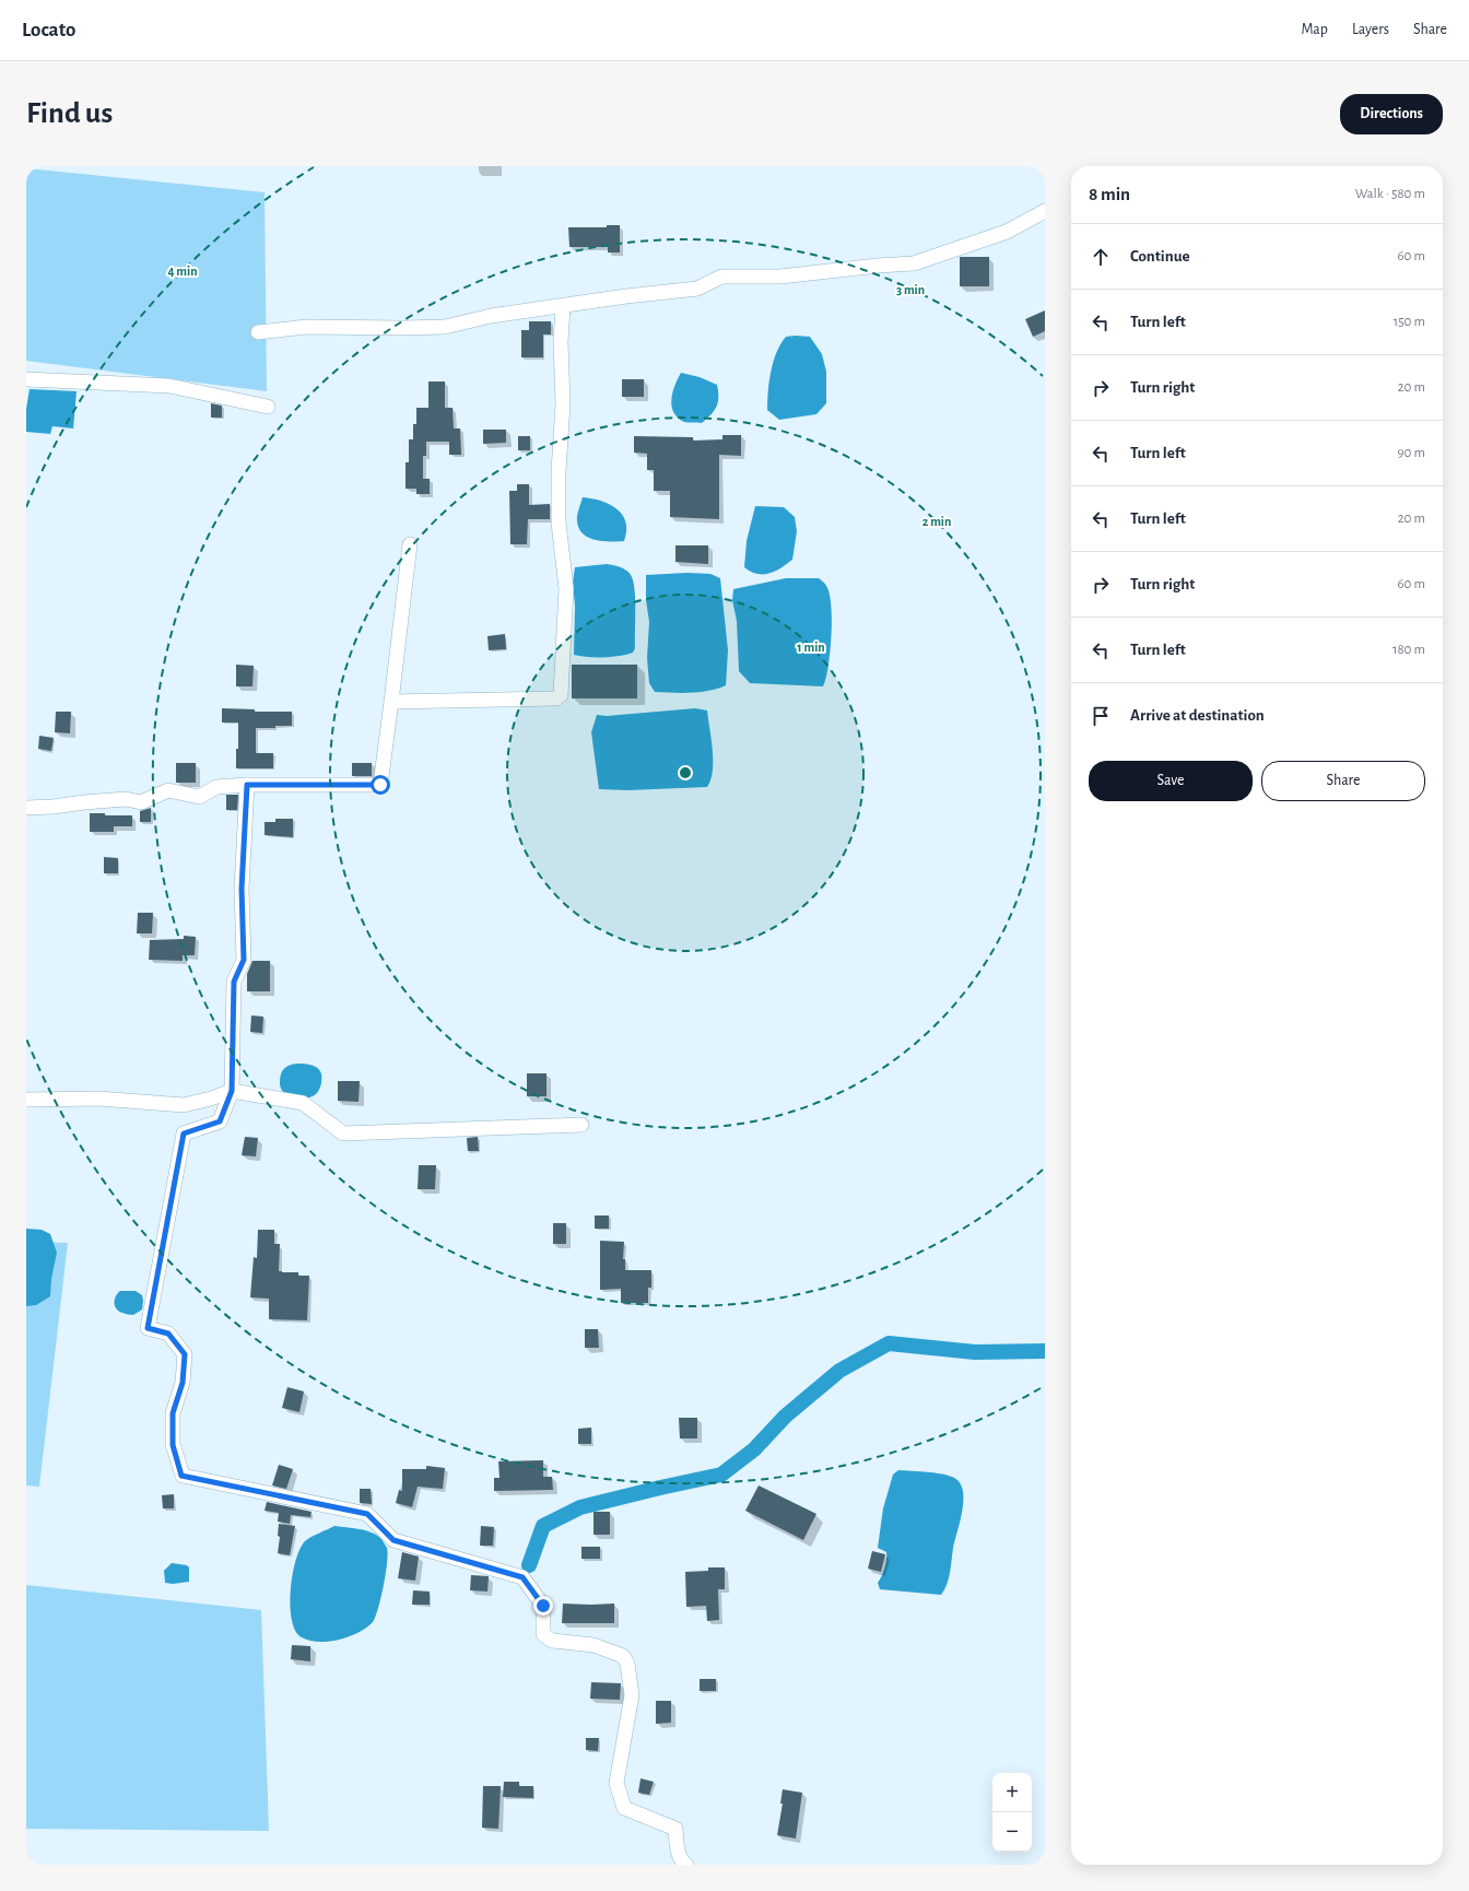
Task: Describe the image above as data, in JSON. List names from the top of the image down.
{
  "page": {
    "header": "Locato",
    "nav": ["Map", "Layers", "Share"],
    "buttons": [
      "Directions",
      ["Save", "Share"]
    ],
    "title": "Find us",
    "heading": ["8 min", "Walk · 580 m"],
    "list": [
      ["Continue", "60 m"],
      ["Turn left", "150 m"],
      ["Turn right", "20 m"],
      ["Turn left", "90 m"],
      ["Turn left", "20 m"],
      ["Turn right", "60 m"],
      ["Turn left", "180 m"],
      "Arrive at destination"
    ],
    "map_buttons": ["+", "−"]
  },
  "rings": [
    "4 min",
    "3 min",
    "2 min",
    "1 min"
  ]
}
